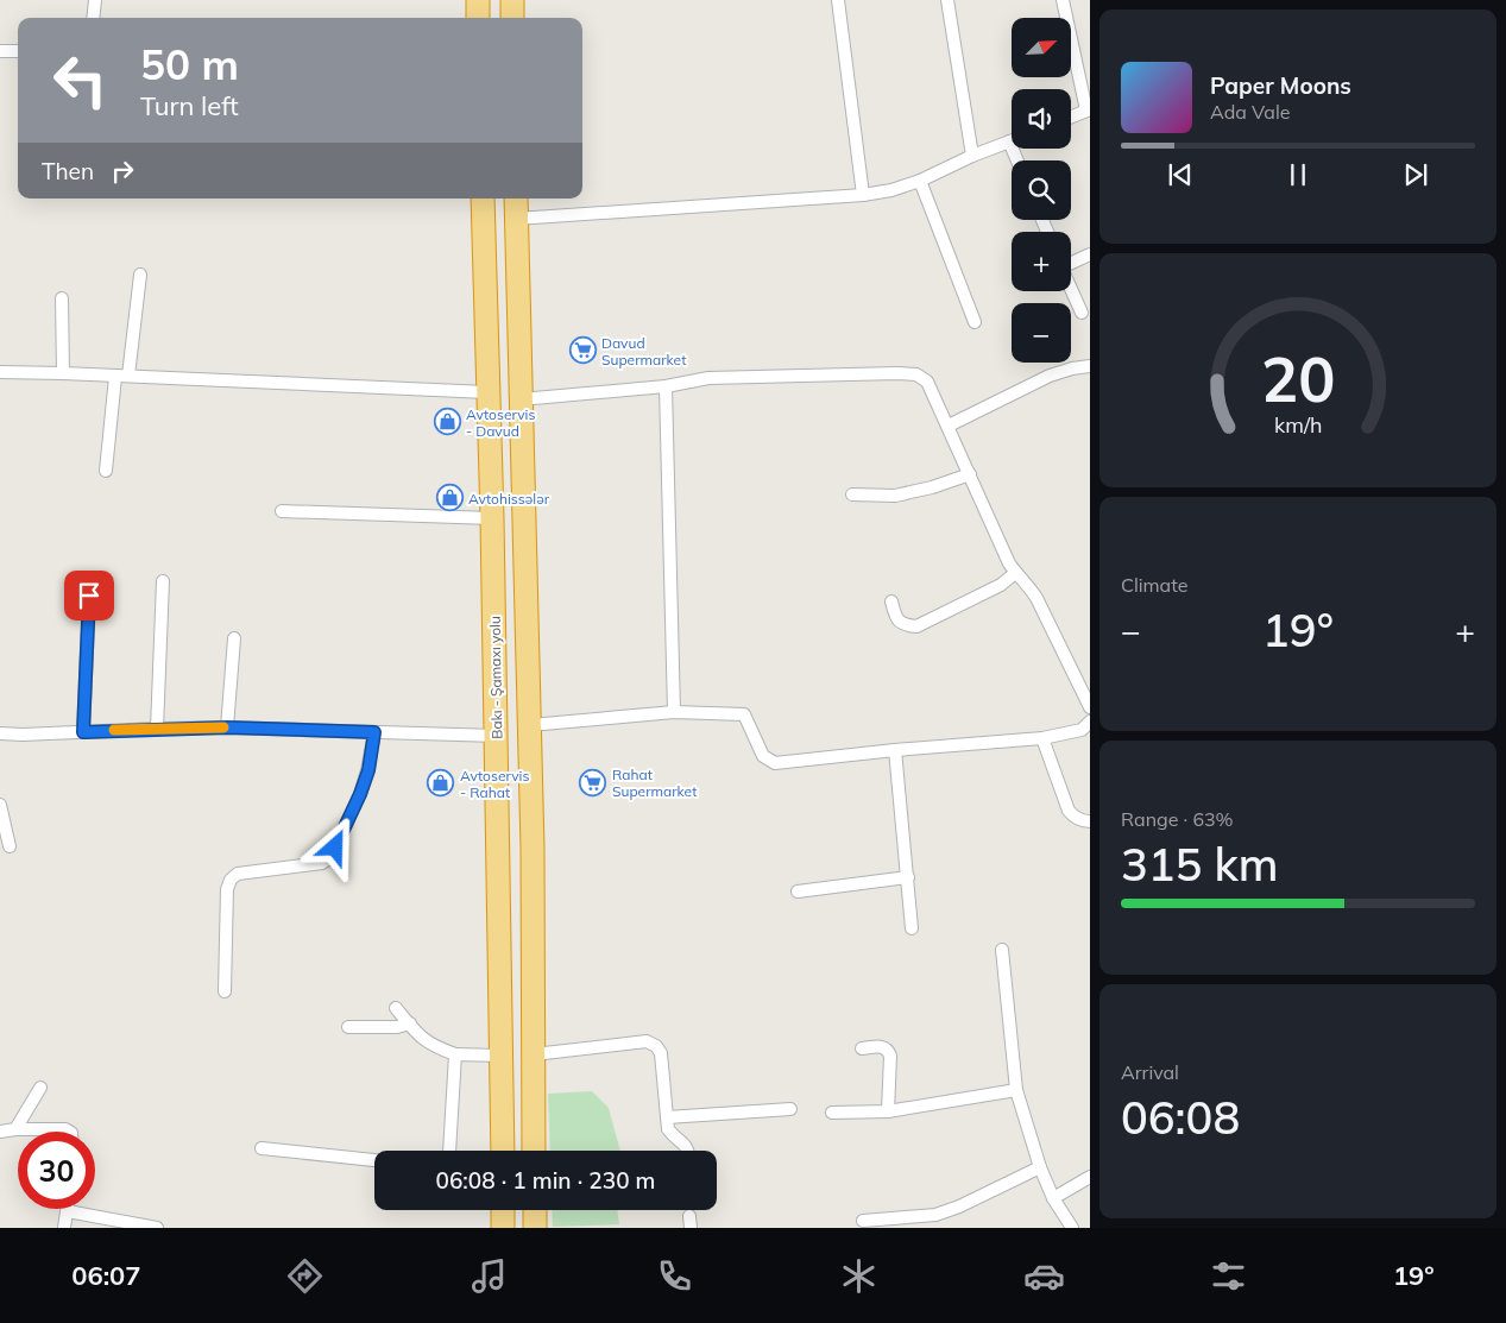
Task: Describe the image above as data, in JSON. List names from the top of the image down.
{
  "streets": {
    "highway": ["Bakı - Şamaxı yolu"]
  },
  "places": {
    "supermarket": ["Davud Supermarket", "Rahat Supermarket"],
    "shop": ["Avtoservis - Davud", "Avtohissələr", "Avtoservis - Rahat"]
  },
  "north": "top right",
  "page": {
    "map_buttons": ["+", "−"],
    "turn": ["50 m", "Turn left"],
    "song": ["Paper Moons", "Ada Vale"],
    "then": "Then",
    "tile": [
      "Climate",
      ["Range · 63%", "315 km"],
      ["Arrival", "06:08"]
    ],
    "heat": ["−", "19°", "+"],
    "limit": "30",
    "trip": "06:08 · 1 min · 230 m",
    "tabs": ["06:07", "19°"],
    "gauge": ["20", "km/h"]
  }
}
